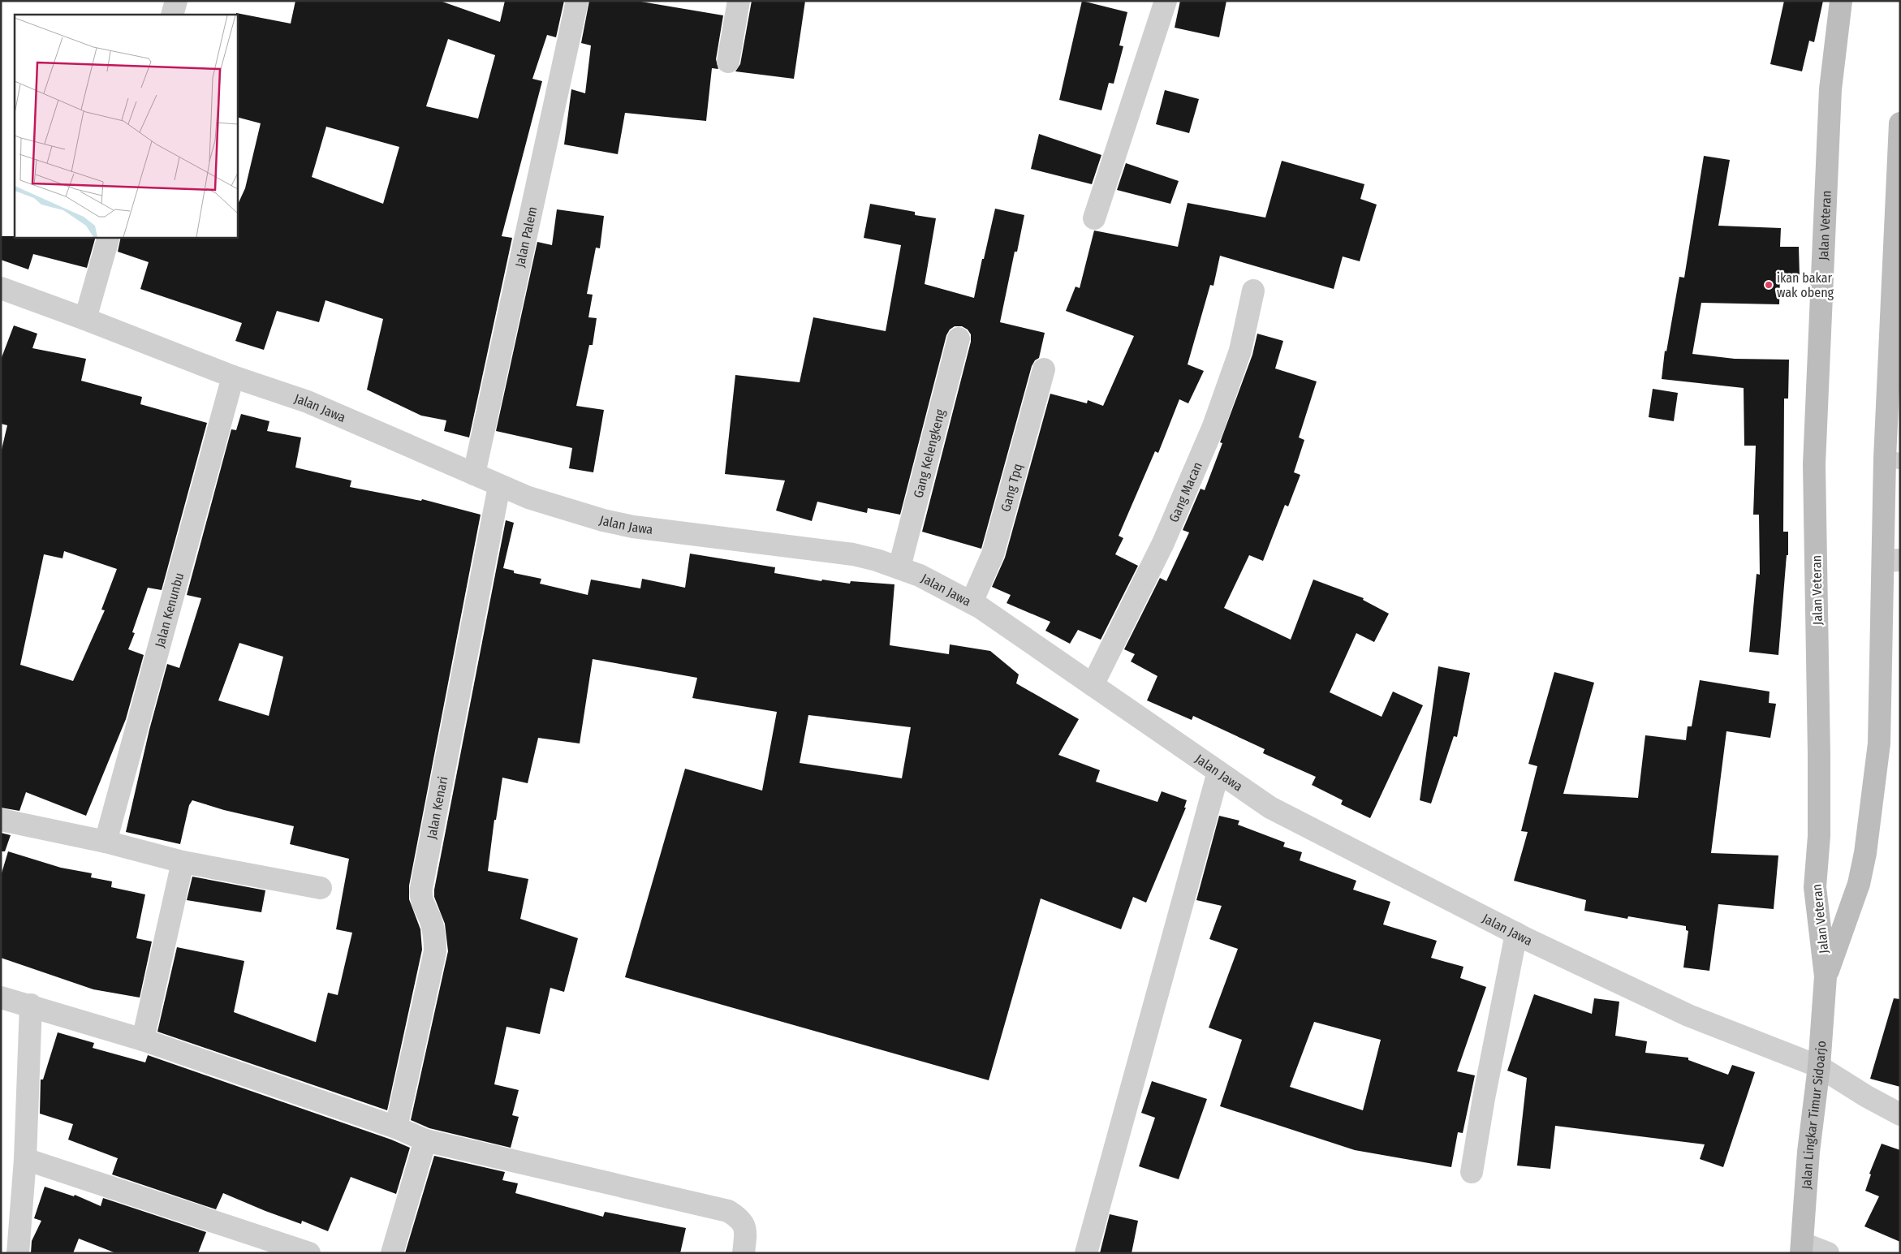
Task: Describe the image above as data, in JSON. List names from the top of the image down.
{
  "streets": {
    "main road": ["Jalan Veteran", "Jalan Lingkar Timur Sidoarjo"],
    "street": [
      "Jalan Palem",
      "Jalan Jawa",
      "Gang Kelengkeng",
      "Gang Tpq",
      "Gang Macan",
      "Jalan Kenunbu",
      "Jalan Kenari"
    ]
  },
  "crossings": [
    ["Jalan Veteran", "Jalan Lingkar Timur Sidoarjo"],
    ["Jalan Palem", "Jalan Jawa"],
    ["Jalan Jawa", "Gang Kelengkeng"],
    ["Jalan Jawa", "Gang Tpq"],
    ["Jalan Jawa", "Gang Macan"],
    ["Jalan Jawa", "Jalan Kenunbu"],
    ["Jalan Jawa", "Jalan Kenari"],
    ["Jalan Jawa", "Jalan Lingkar Timur Sidoarjo"]
  ],
  "places": ["ikan bakar wak obeng"]
}
